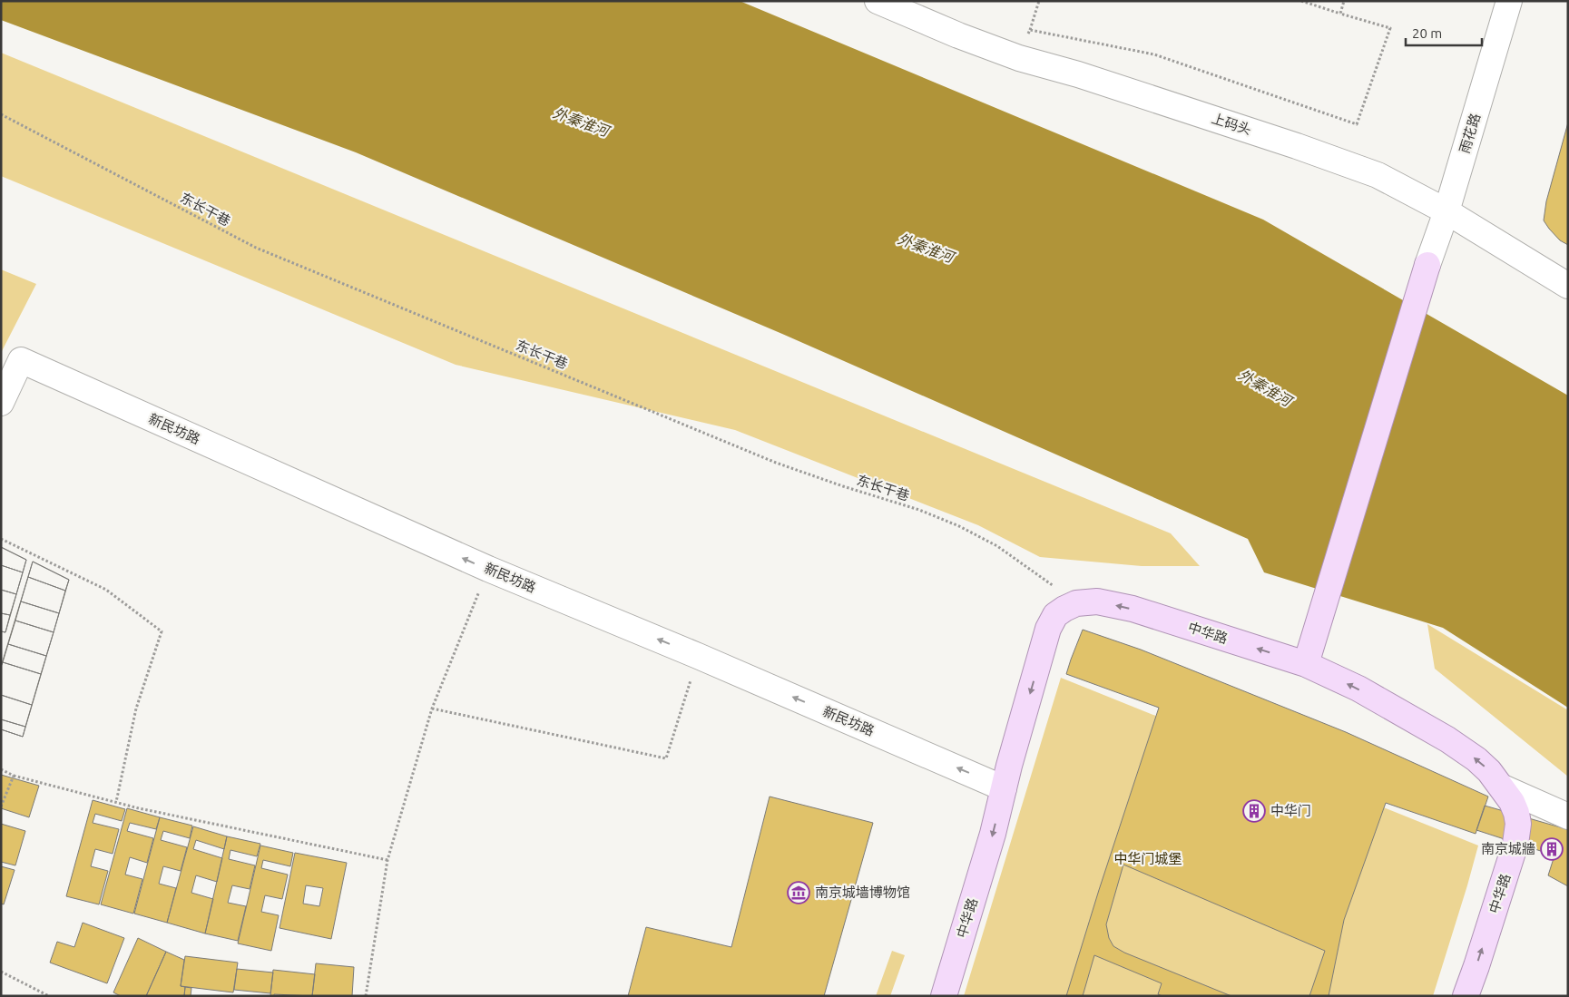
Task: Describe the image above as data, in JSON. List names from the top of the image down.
{
  "streets": {
    "main road": ["中华路"],
    "street": ["上码头", "雨花路", "新民坊路"],
    "path": ["东长干巷"]
  },
  "crossings": [
    ["上码头", "雨花路"],
    ["东长干巷", "中华路"],
    ["新民坊路", "中华路"]
  ],
  "one_way": ["新民坊路"],
  "water": ["外秦淮河"],
  "parks": ["中华门城堡"],
  "places": {
    "building": ["中华门", "南京城牆"],
    "museum": ["南京城墙博物馆"]
  },
  "scale_bar": "20 m"
}
